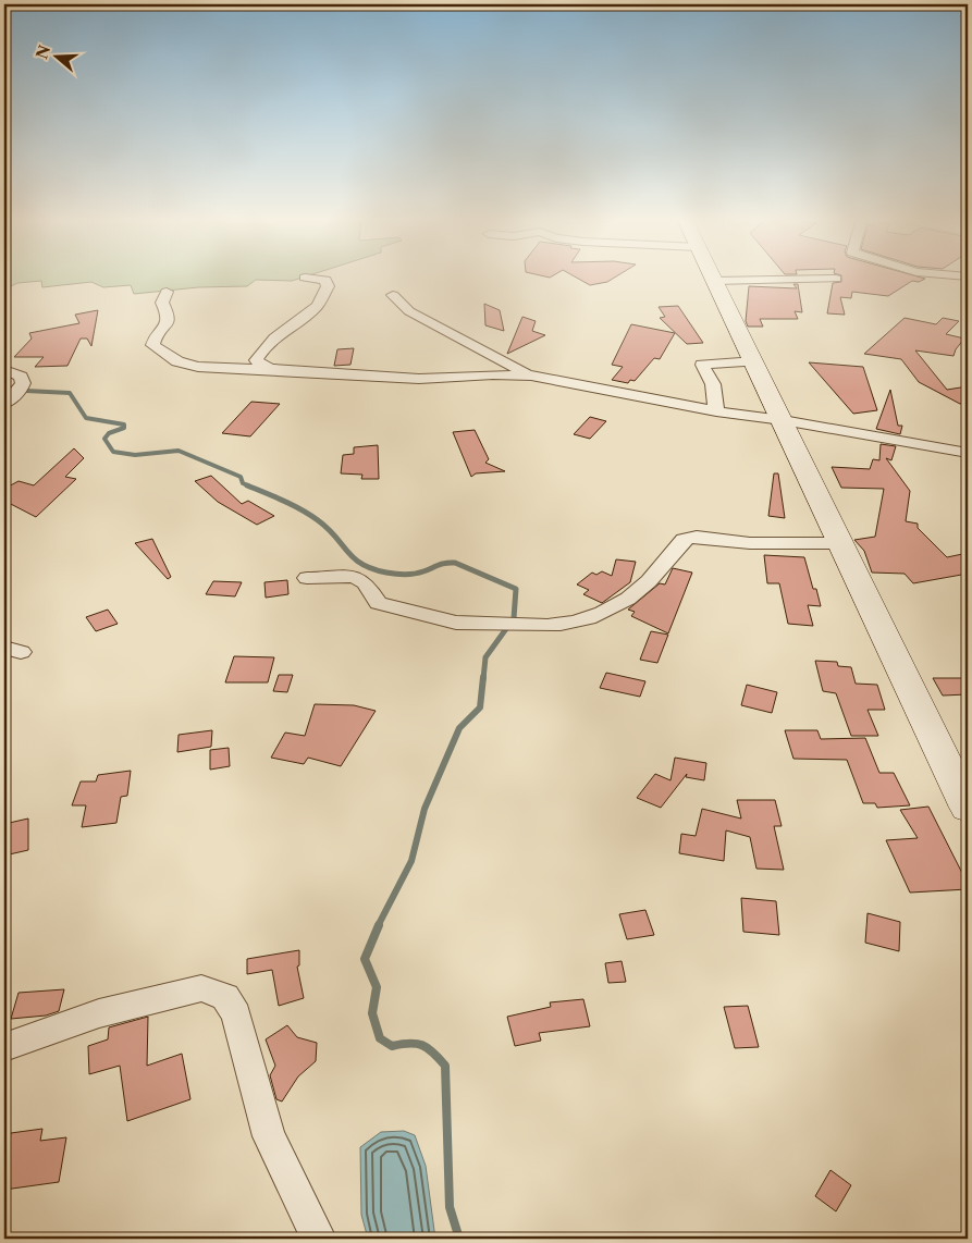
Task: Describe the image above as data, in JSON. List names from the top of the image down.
{
  "north": "left"
}
